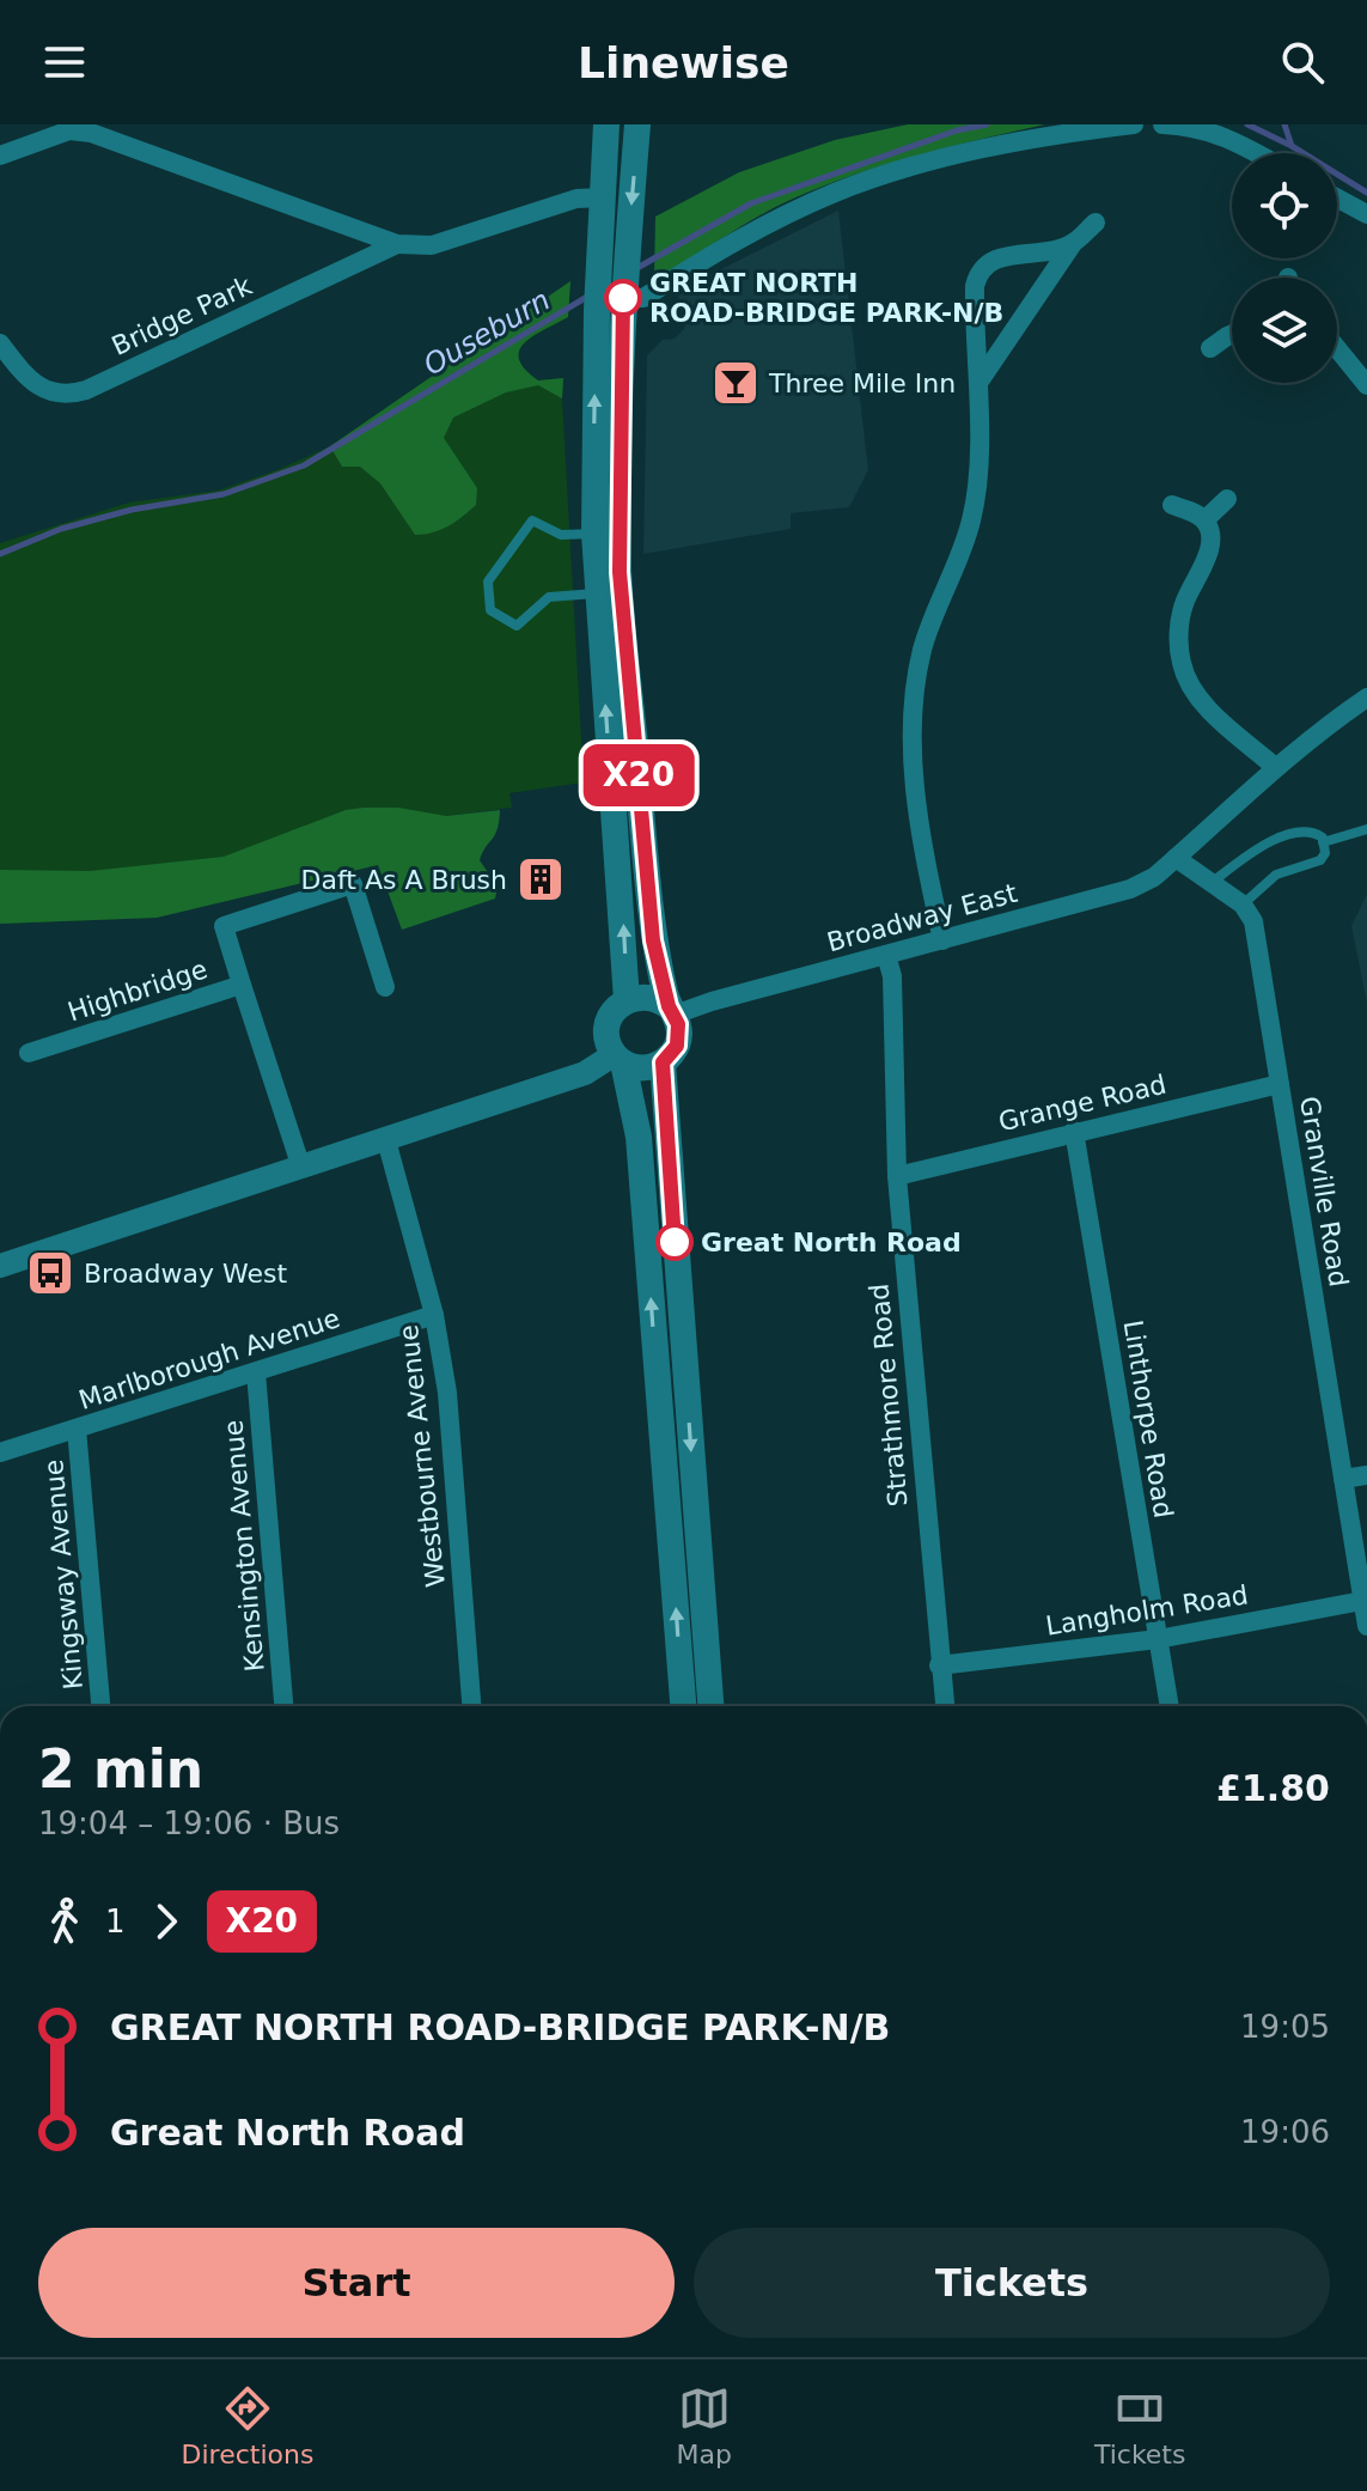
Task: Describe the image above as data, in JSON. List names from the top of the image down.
{
  "streets": {
    "street": [
      "Bridge Park",
      "Broadway East",
      "Highbridge",
      "Grange Road",
      "Granville Road",
      "Marlborough Avenue",
      "Strathmore Road",
      "Linthorpe Road",
      "Westbourne Avenue",
      "Kensington Avenue",
      "Kingsway Avenue",
      "Langholm Road"
    ]
  },
  "crossings": [
    ["Broadway East", "Strathmore Road"],
    ["Grange Road", "Granville Road"],
    ["Grange Road", "Strathmore Road"],
    ["Grange Road", "Linthorpe Road"],
    ["Granville Road", "Langholm Road"],
    ["Marlborough Avenue", "Westbourne Avenue"],
    ["Marlborough Avenue", "Kensington Avenue"],
    ["Marlborough Avenue", "Kingsway Avenue"],
    ["Strathmore Road", "Langholm Road"],
    ["Linthorpe Road", "Langholm Road"]
  ],
  "water": ["Ouseburn"],
  "places": {
    "other": ["GREAT NORTH ROAD-BRIDGE PARK-N/B", "Great North Road"],
    "bar": ["Three Mile Inn"],
    "building": ["Daft As A Brush"],
    "bus stop": ["Broadway West"]
  },
  "lines": ["bus line X20"],
  "page": {
    "header": "Linewise",
    "on_map": "X20",
    "heading": ["2 min", "19:04 – 19:06 · Bus", "£1.80"],
    "legs": ["1", "X20"],
    "list": [
      {
        "name": "GREAT NORTH ROAD-BRIDGE PARK-N/B",
        "value": "19:05"
      },
      {
        "name": "Great North Road",
        "value": "19:06"
      }
    ],
    "buttons": ["Start", "Tickets"],
    "tabs": ["Directions", "Map", "Tickets"]
  }
}
